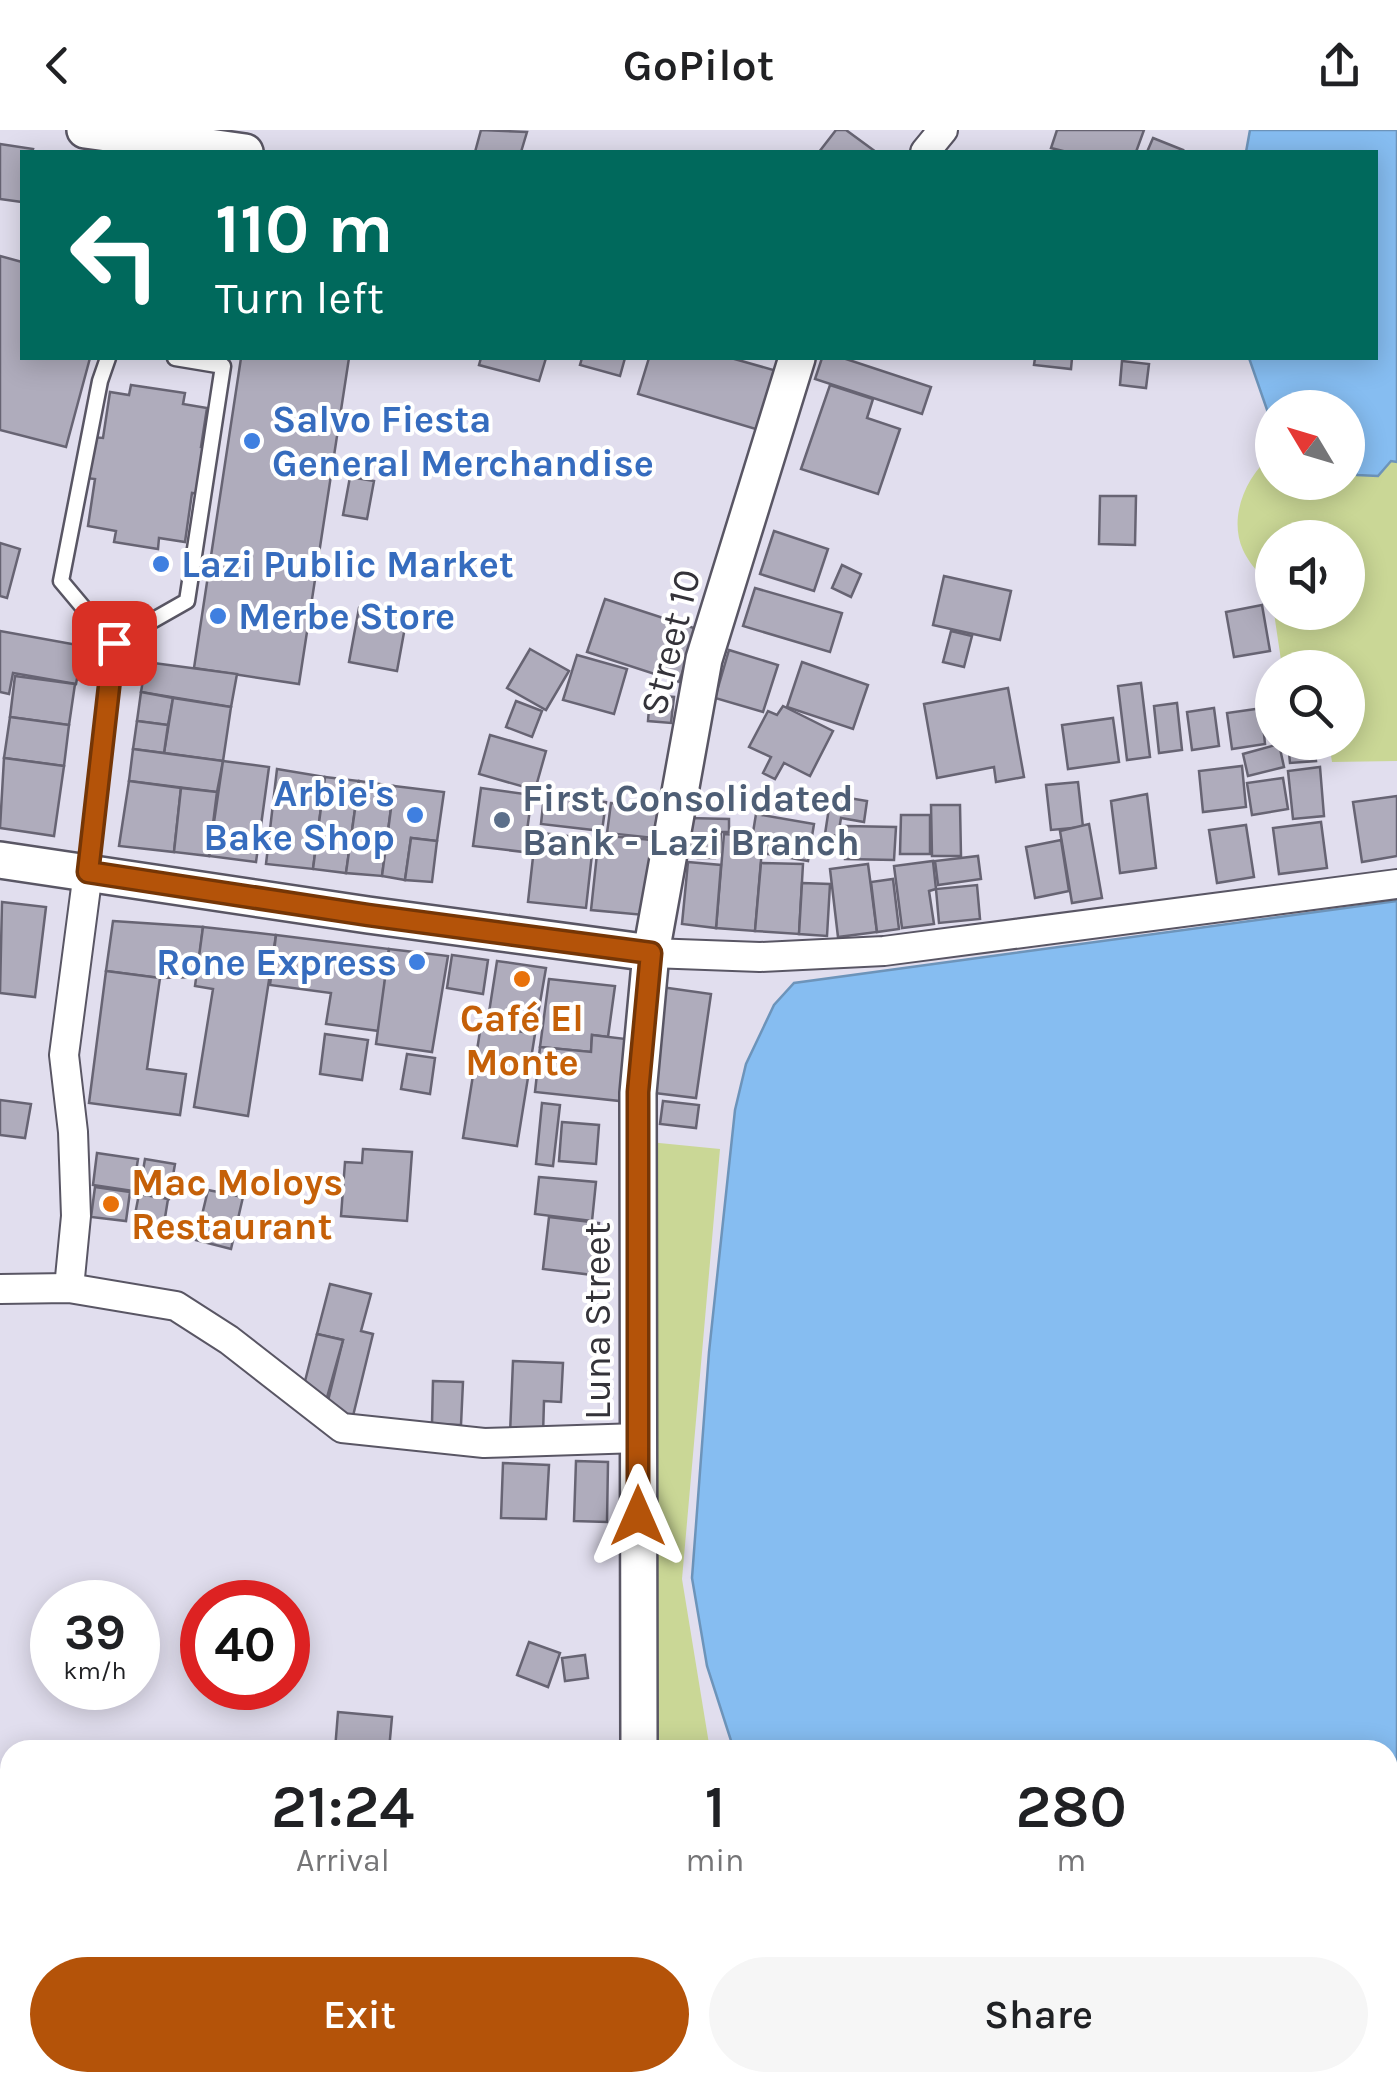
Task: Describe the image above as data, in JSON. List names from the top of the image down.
{
  "streets": {
    "street": ["Street 10", "Luna Street"]
  },
  "crossings": [
    ["Street 10", "Luna Street"]
  ],
  "places": [
    "Salvo Fiesta General Merchandise",
    "Lazi Public Market",
    "Merbe Store",
    "Arbie's Bake Shop",
    "First Consolidated Bank - Lazi Branch",
    "Rone Express",
    "Café El Monte",
    "Mac Moloys Restaurant"
  ],
  "north": "top left",
  "page": {
    "header": "GoPilot",
    "turn": ["110 m", "Turn left"],
    "speed": "39 km/h",
    "limit": "40",
    "eta": [
      "21:24",
      "Arrival",
      "1",
      "min",
      "280",
      "m"
    ],
    "buttons": ["Exit", "Share"]
  }
}
